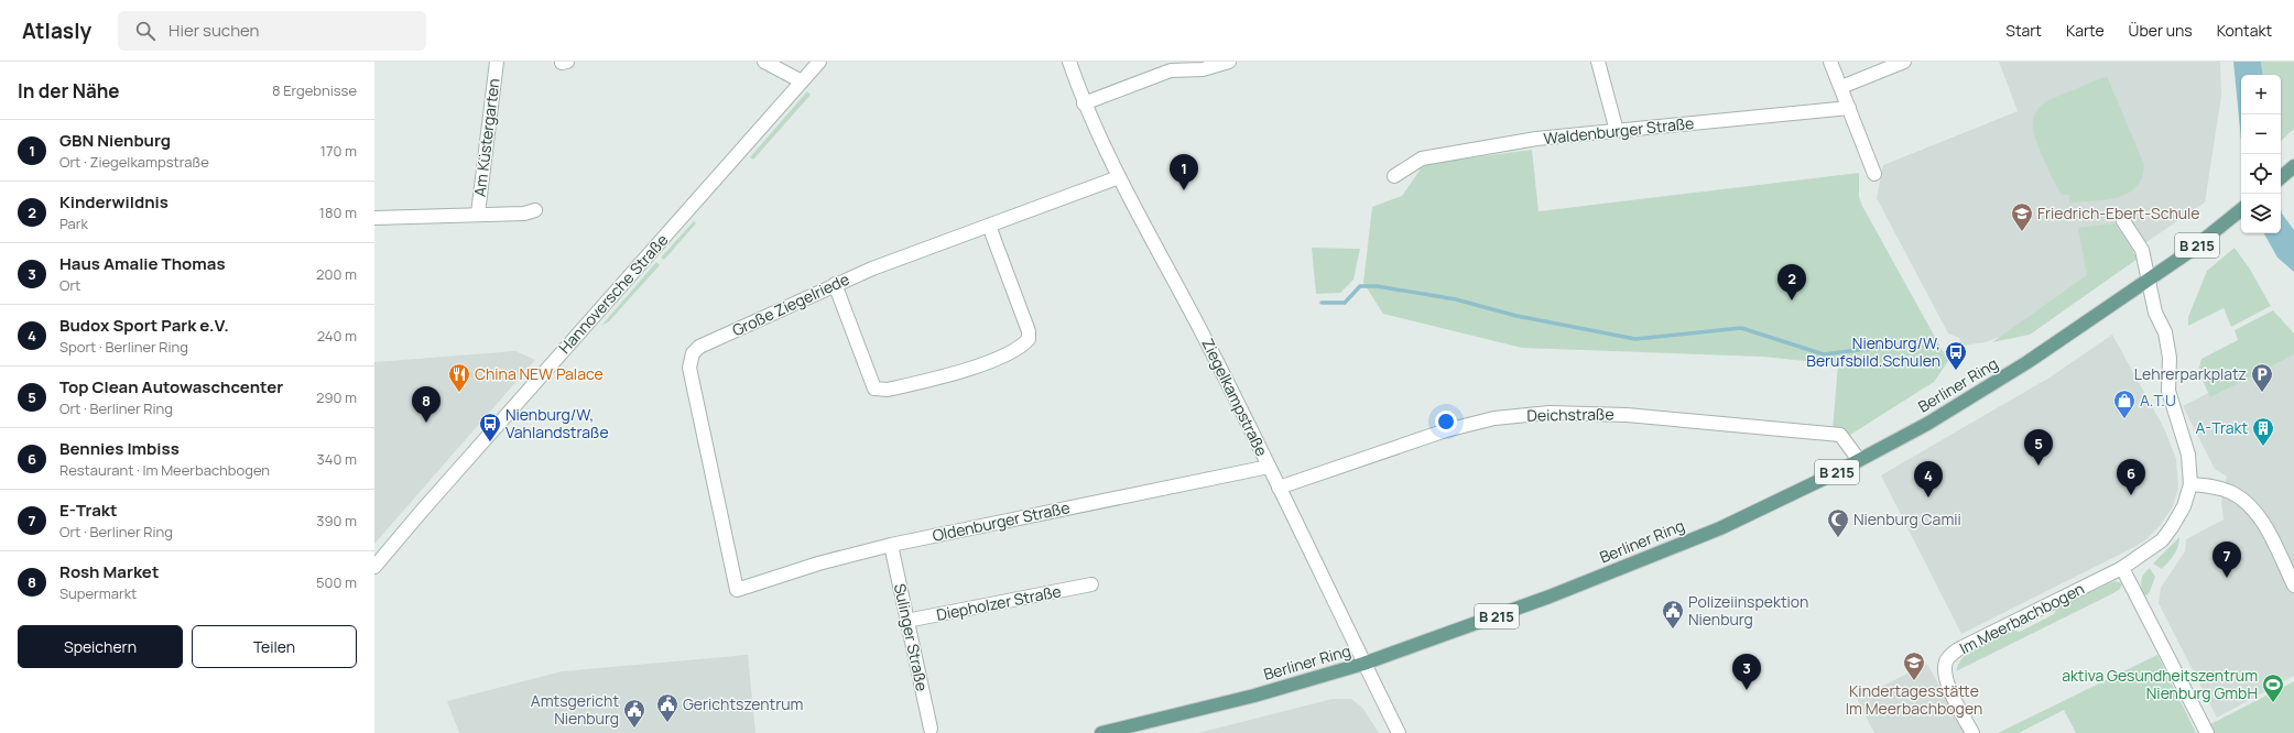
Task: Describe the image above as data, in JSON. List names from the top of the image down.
{
  "streets": {
    "main road": ["B 215", "Berliner Ring"],
    "street": [
      "Waldenburger Straße",
      "Am Küstergarten",
      "Hannoversche Straße",
      "Große Ziegelriede",
      "Ziegelkampstraße",
      "Deichstraße",
      "Oldenburger Straße",
      "Diepholzer Straße",
      "Im Meerbachbogen",
      "Sulinger Straße"
    ]
  },
  "crossings": [
    ["Große Ziegelriede", "Ziegelkampstraße"],
    ["Große Ziegelriede", "Oldenburger Straße"],
    ["Berliner Ring", "Ziegelkampstraße"],
    ["Berliner Ring", "Deichstraße"],
    ["Berliner Ring", "Im Meerbachbogen"],
    ["Ziegelkampstraße", "Deichstraße"],
    ["Ziegelkampstraße", "Oldenburger Straße"],
    ["Oldenburger Straße", "Sulinger Straße"],
    ["Diepholzer Straße", "Sulinger Straße"]
  ],
  "places": {
    "school or university": ["Friedrich-Ebert-Schule", "Kindertagesstätte Im Meerbachbogen"],
    "bus stop": ["Nienburg/W, Berufsbild.Schulen", "Nienburg/W, Vahlandstraße"],
    "restaurant": ["China NEW Palace"],
    "parking": ["Lehrerparkplatz"],
    "shop": ["A.T.U"],
    "building": ["A-Trakt"],
    "mosque": ["Nienburg Camii"],
    "public building": ["Polizeiinspektion Nienburg", "Gerichtszentrum", "Amtsgericht Nienburg"],
    "sports": ["aktiva Gesundheitszentrum Nienburg GmbH"]
  },
  "page": {
    "header": "Atlasly",
    "search": "Hier suchen",
    "nav": [
      "Start",
      "Karte",
      "Über uns",
      "Kontakt"
    ],
    "heading": ["In der Nähe", "8 Ergebnisse"],
    "map_buttons": ["+", "−"],
    "list": [
      {
        "mark": "1",
        "name": "GBN Nienburg",
        "note": "Ort · Ziegelkampstraße",
        "value": "170 m"
      },
      {
        "mark": "2",
        "name": "Kinderwildnis",
        "note": "Park",
        "value": "180 m"
      },
      {
        "mark": "3",
        "name": "Haus Amalie Thomas",
        "note": "Ort",
        "value": "200 m"
      },
      {
        "mark": "4",
        "name": "Budox Sport Park e.V.",
        "note": "Sport · Berliner Ring",
        "value": "240 m"
      },
      {
        "mark": "5",
        "name": "Top Clean Autowaschcenter",
        "note": "Ort · Berliner Ring",
        "value": "290 m"
      },
      {
        "mark": "6",
        "name": "Bennies Imbiss",
        "note": "Restaurant · Im Meerbachbogen",
        "value": "340 m"
      },
      {
        "mark": "7",
        "name": "E-Trakt",
        "note": "Ort · Berliner Ring",
        "value": "390 m"
      },
      {
        "mark": "8",
        "name": "Rosh Market",
        "note": "Supermarkt",
        "value": "500 m"
      }
    ],
    "pins": [
      "1",
      "2",
      "8",
      "5",
      "6",
      "4",
      "7",
      "3"
    ],
    "buttons": ["Speichern", "Teilen"]
  }
}
